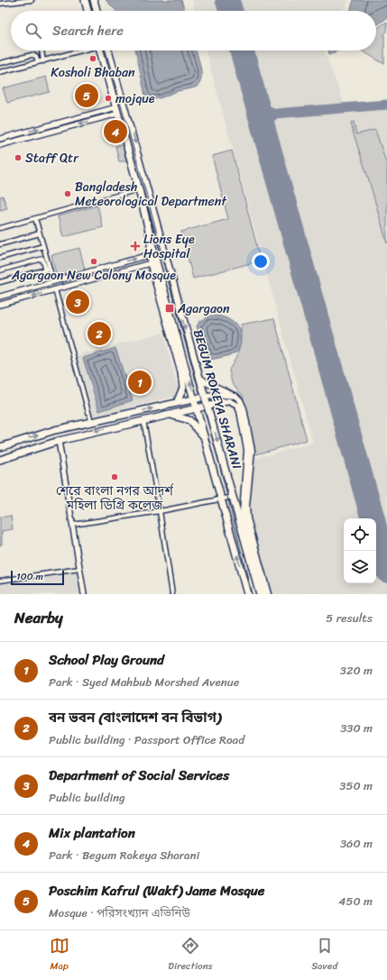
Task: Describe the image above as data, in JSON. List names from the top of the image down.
{
  "streets": {
    "main road": ["BEGUM ROKEYA SHARANI"]
  },
  "places": {
    "other": [
      "Kosholi Bhaban",
      "mojque",
      "Staff Qtr",
      "Bangladesh Meteorological Department",
      "Agargaon New Colony Mosque",
      "শেরে বাংলা নগর আদর্শ মহিলা ডিগ্রি কলেজ"
    ],
    "health": ["Lions Eye Hospital"],
    "transit": ["Agargaon"]
  },
  "scale_bar": "100 m",
  "page": {
    "search": "Search here",
    "pins": [
      "5",
      "4",
      "3",
      "2",
      "1"
    ],
    "scale": "100 m",
    "heading": ["Nearby", "5 results"],
    "list": [
      {
        "mark": "1",
        "name": "School Play Ground",
        "note": "Park · Syed Mahbub Morshed Avenue",
        "value": "320 m"
      },
      {
        "mark": "2",
        "name": "বন ভবন (বাংলাদেশ বন বিভাগ)",
        "note": "Public building · Passport Office Road",
        "value": "330 m"
      },
      {
        "mark": "3",
        "name": "Department of Social Services",
        "note": "Public building",
        "value": "350 m"
      },
      {
        "mark": "4",
        "name": "Mix plantation",
        "note": "Park · Begum Rokeya Sharani",
        "value": "360 m"
      },
      {
        "mark": "5",
        "name": "Poschim Kafrul (Wakf) Jame Mosque",
        "note": "Mosque · পরিসংখ্যান এভিনিউ",
        "value": "450 m"
      }
    ],
    "nav": ["Map", "Directions", "Saved"]
  }
}
